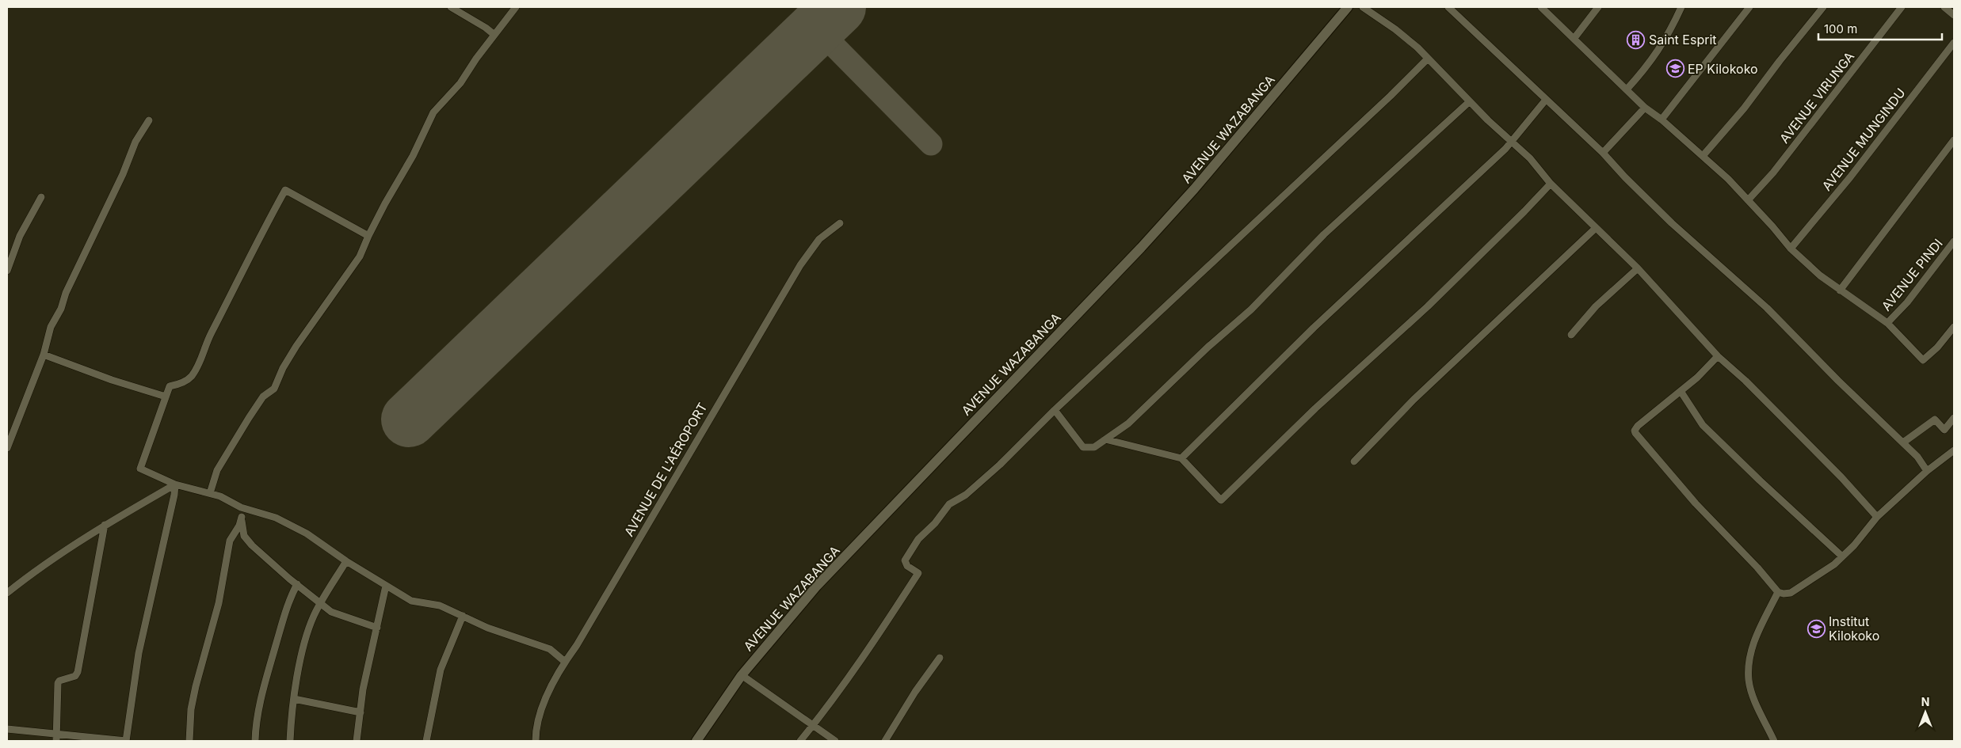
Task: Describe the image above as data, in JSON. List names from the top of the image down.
{
  "streets": {
    "main road": ["AVENUE WAZABANGA"],
    "street": [
      "AVENUE VIRUNGA",
      "AVENUE MUNGINDU",
      "AVENUE PINDI",
      "AVENUE DE L'AÉROPORT"
    ]
  },
  "places": {
    "building": ["Saint Esprit"],
    "school or university": ["EP Kilokoko", "Institut Kilokoko"]
  },
  "scale_bar": "100 m",
  "north": "top"
}
